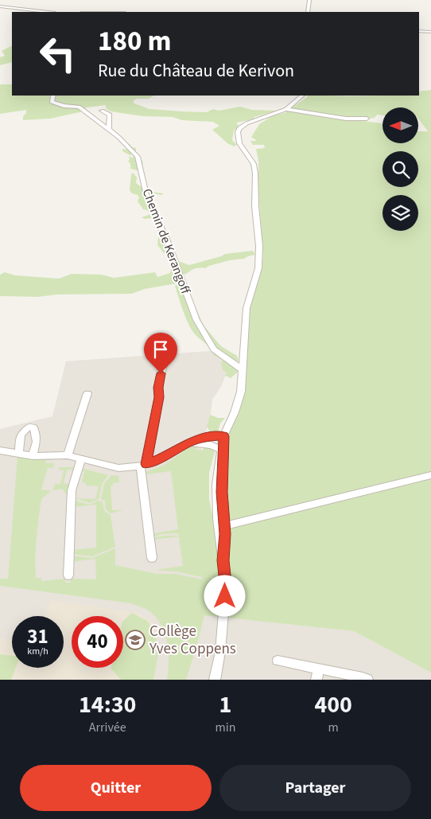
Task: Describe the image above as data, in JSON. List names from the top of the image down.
{
  "streets": {
    "street": ["Chemin de Kerangoff"]
  },
  "places": {
    "school or university": ["Collège Yves Coppens"]
  },
  "north": "left",
  "page": {
    "turn": ["180 m", "Rue du Château de Kerivon"],
    "speed": "31 km/h",
    "limit": "40",
    "eta": [
      "14:30",
      "Arrivée",
      "1",
      "min",
      "400",
      "m"
    ],
    "buttons": ["Quitter", "Partager"]
  }
}
